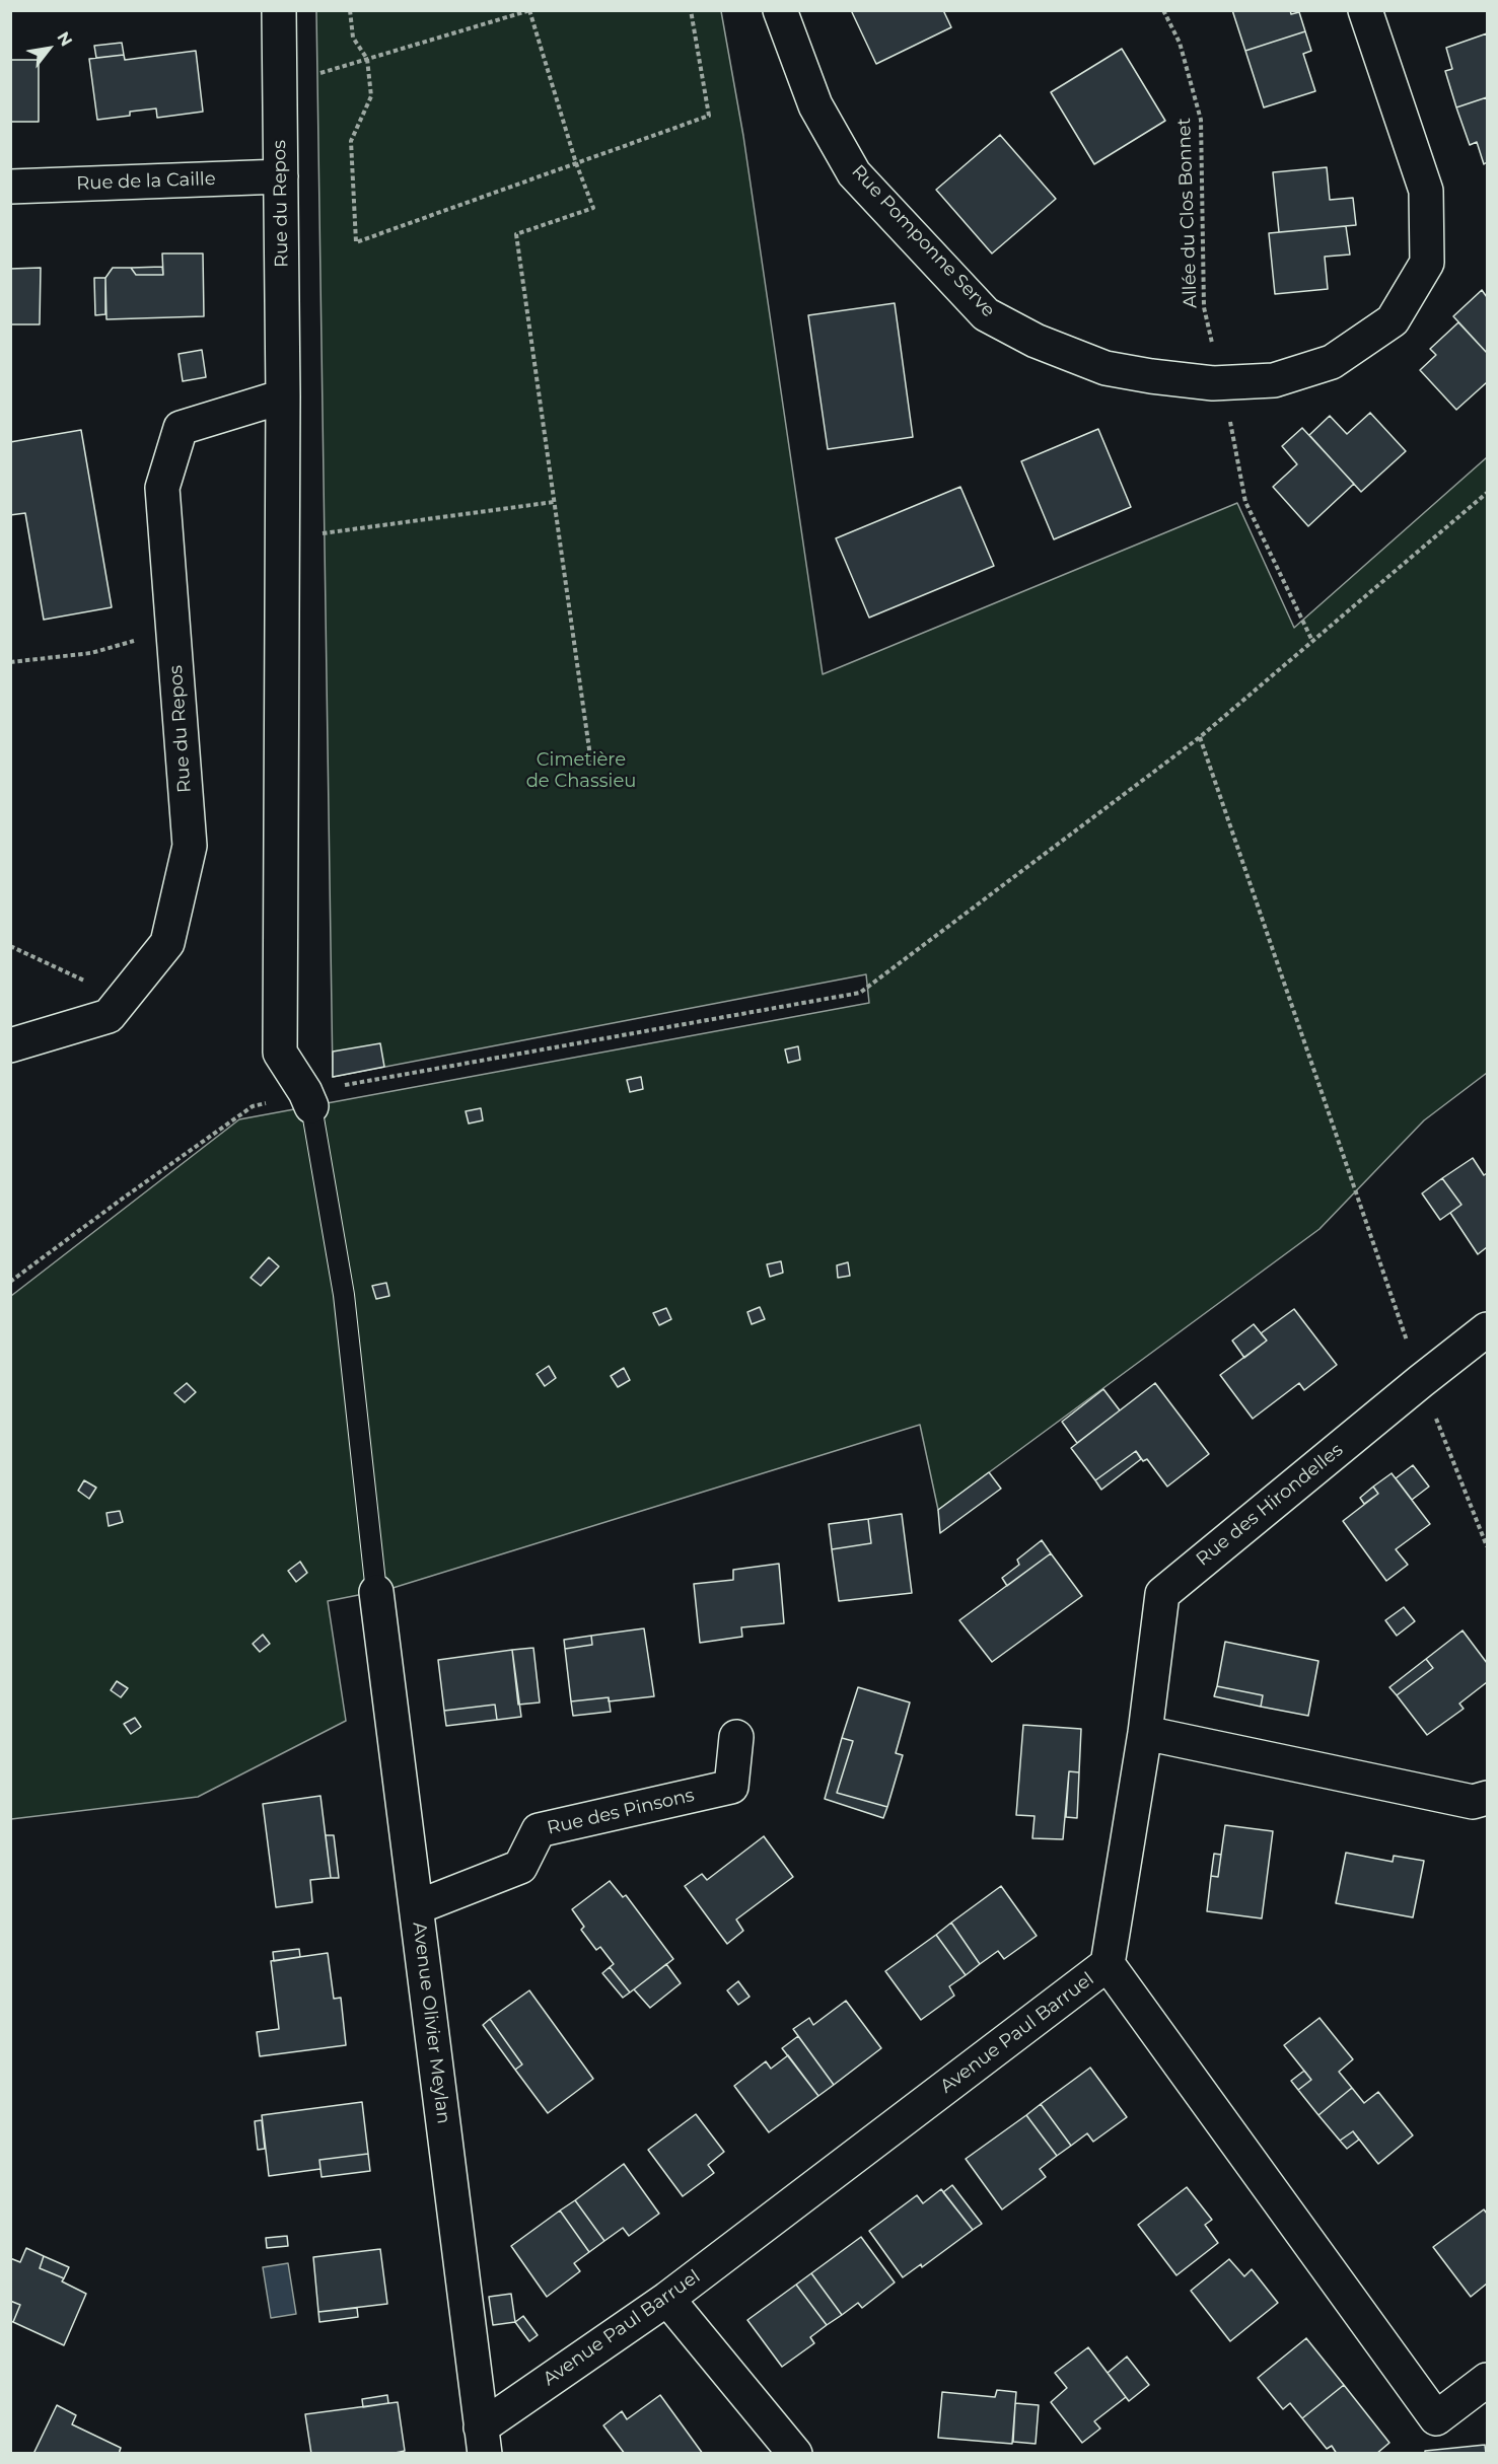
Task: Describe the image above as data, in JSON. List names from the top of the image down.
{
  "streets": {
    "street": [
      "Rue de la Caille",
      "Rue du Repos",
      "Rue Pomponne Serve",
      "Rue des Hirondelles",
      "Rue des Pinsons",
      "Avenue Olivier Meylan",
      "Avenue Paul Barruel"
    ],
    "path": ["Allée du Clos Bonnet"]
  },
  "crossings": [
    ["Rue de la Caille", "Rue du Repos"],
    ["Allée du Clos Bonnet", "Rue Pomponne Serve"],
    ["Rue des Hirondelles", "Avenue Paul Barruel"],
    ["Rue des Pinsons", "Avenue Olivier Meylan"],
    ["Avenue Olivier Meylan", "Avenue Paul Barruel"]
  ],
  "parks": ["Cimetière de Chassieu"],
  "north": "top right"
}
